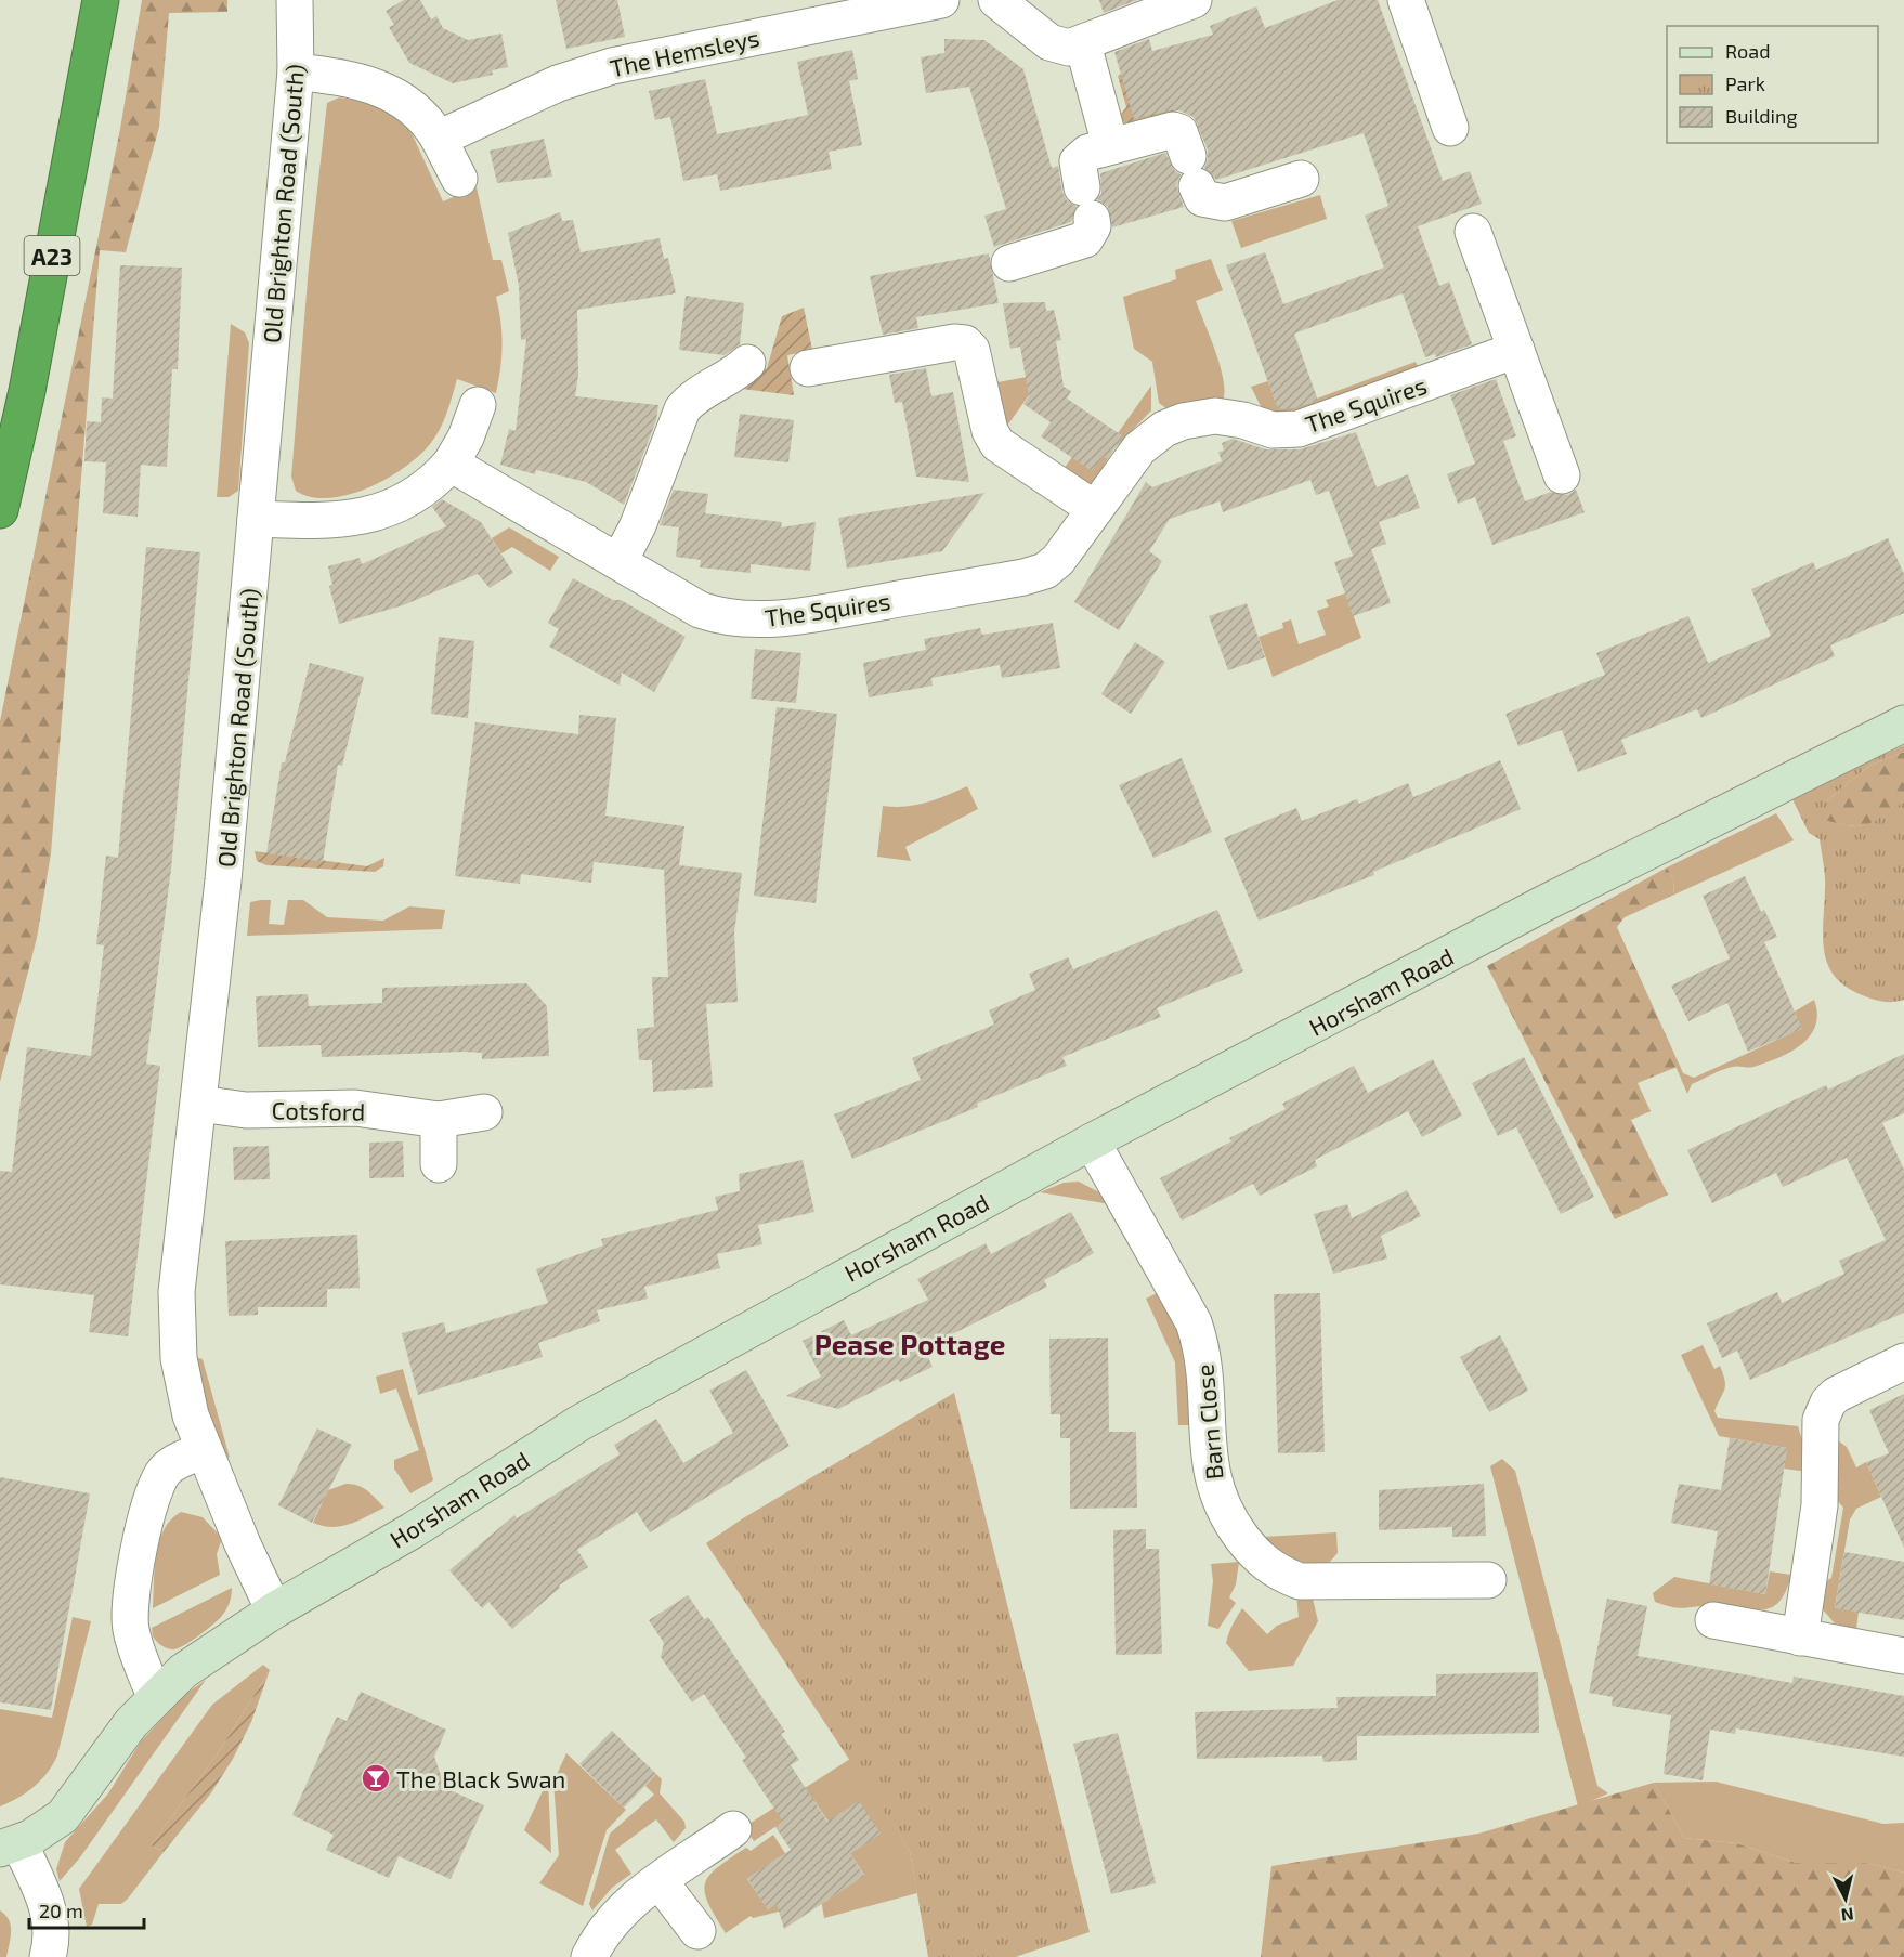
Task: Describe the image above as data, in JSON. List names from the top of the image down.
{
  "streets": {
    "highway": ["A23"],
    "street": [
      "The Hemsleys",
      "Old Brighton Road (South)",
      "The Squires",
      "Horsham Road",
      "Cotsford",
      "Barn Close"
    ]
  },
  "crossings": [
    ["Old Brighton Road (South)", "Horsham Road"],
    ["Old Brighton Road (South)", "Cotsford"],
    ["Horsham Road", "Barn Close"]
  ],
  "districts": ["Pease Pottage"],
  "places": {
    "bar": ["The Black Swan"]
  },
  "legend": ["Road", "Park", "Building"],
  "scale_bar": "20 m",
  "north": "bottom"
}
